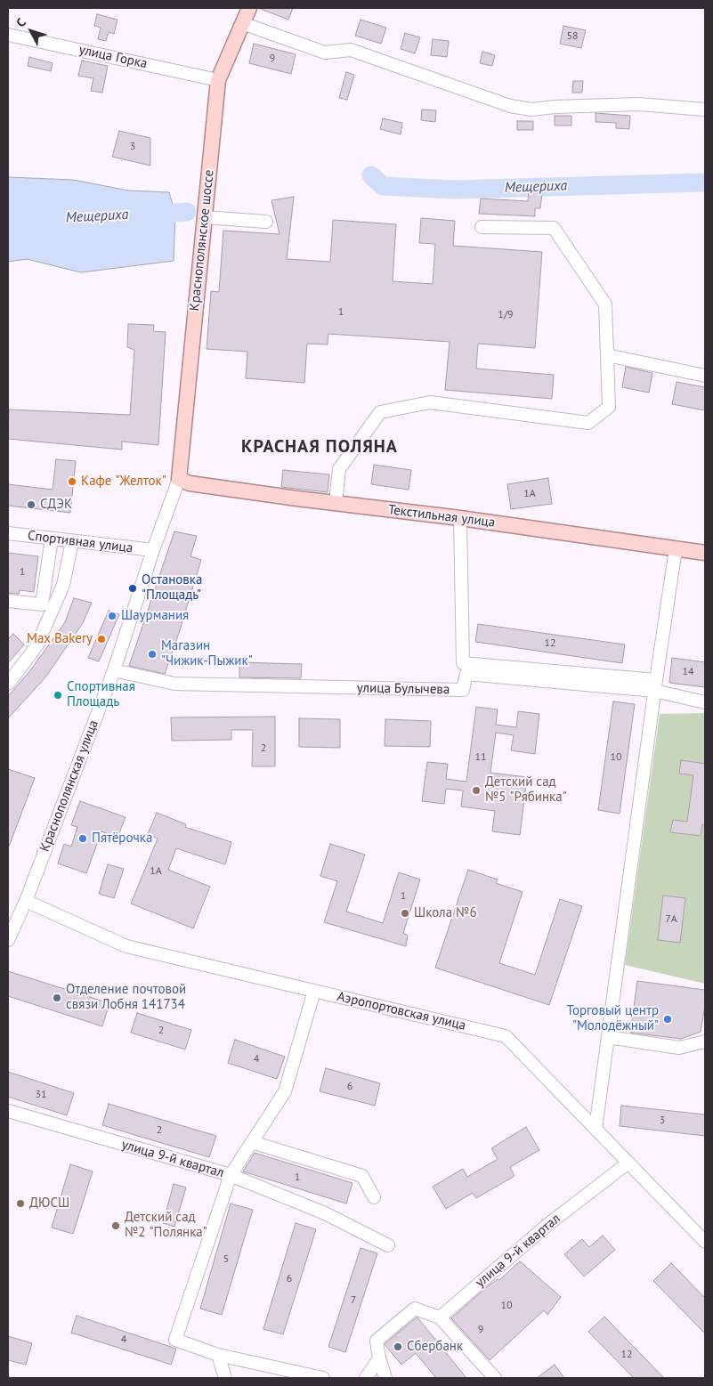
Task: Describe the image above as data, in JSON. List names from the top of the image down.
{
  "streets": {
    "main road": ["Краснополянское шоссе", "Текстильная улица"],
    "street": [
      "улица Горка",
      "Спортивная улица",
      "улица Булычева",
      "Краснополянская улица",
      "Аэропортовская улица",
      "улица 9-й квартал"
    ]
  },
  "crossings": [
    ["улица Горка", "Краснополянское шоссе"],
    ["Краснополянское шоссе", "Текстильная улица"],
    ["Краснополянское шоссе", "Краснополянская улица"],
    ["Текстильная улица", "Краснополянская улица"],
    ["Спортивная улица", "Краснополянская улица"],
    ["улица Булычева", "Краснополянская улица"],
    ["Краснополянская улица", "Аэропортовская улица"],
    ["Аэропортовская улица", "улица 9-й квартал"]
  ],
  "districts": ["КРАСНАЯ ПОЛЯНА"],
  "water": ["Мещериха"],
  "places": [
    "Кафе \"Желток\"",
    "СДЭК",
    "Остановка \"Площадь\"",
    "Шаурмания",
    "Max Bakery",
    "Магазин \"Чижик-Пыжик\"",
    "Спортивная Площадь",
    "Детский сад №5 \"Рябинка\"",
    "Пятёрочка",
    "Школа №6",
    "Отделение почтовой связи Лобня 141734",
    "Торговый центр \"Молодёжный\"",
    "ДЮСШ",
    "Детский сад №2 \"Полянка\"",
    "Сбербанк"
  ],
  "house_numbers": [
    "58",
    "9",
    "3",
    "1",
    "1/9",
    "1А",
    "1",
    "12",
    "14",
    "2",
    "11",
    "10",
    "1А",
    "1",
    "7А",
    "2",
    "4",
    "6",
    "31",
    "3",
    "2",
    "1",
    "5",
    "6",
    "7",
    "10",
    "9",
    "4",
    "12"
  ],
  "north": "top left"
}
